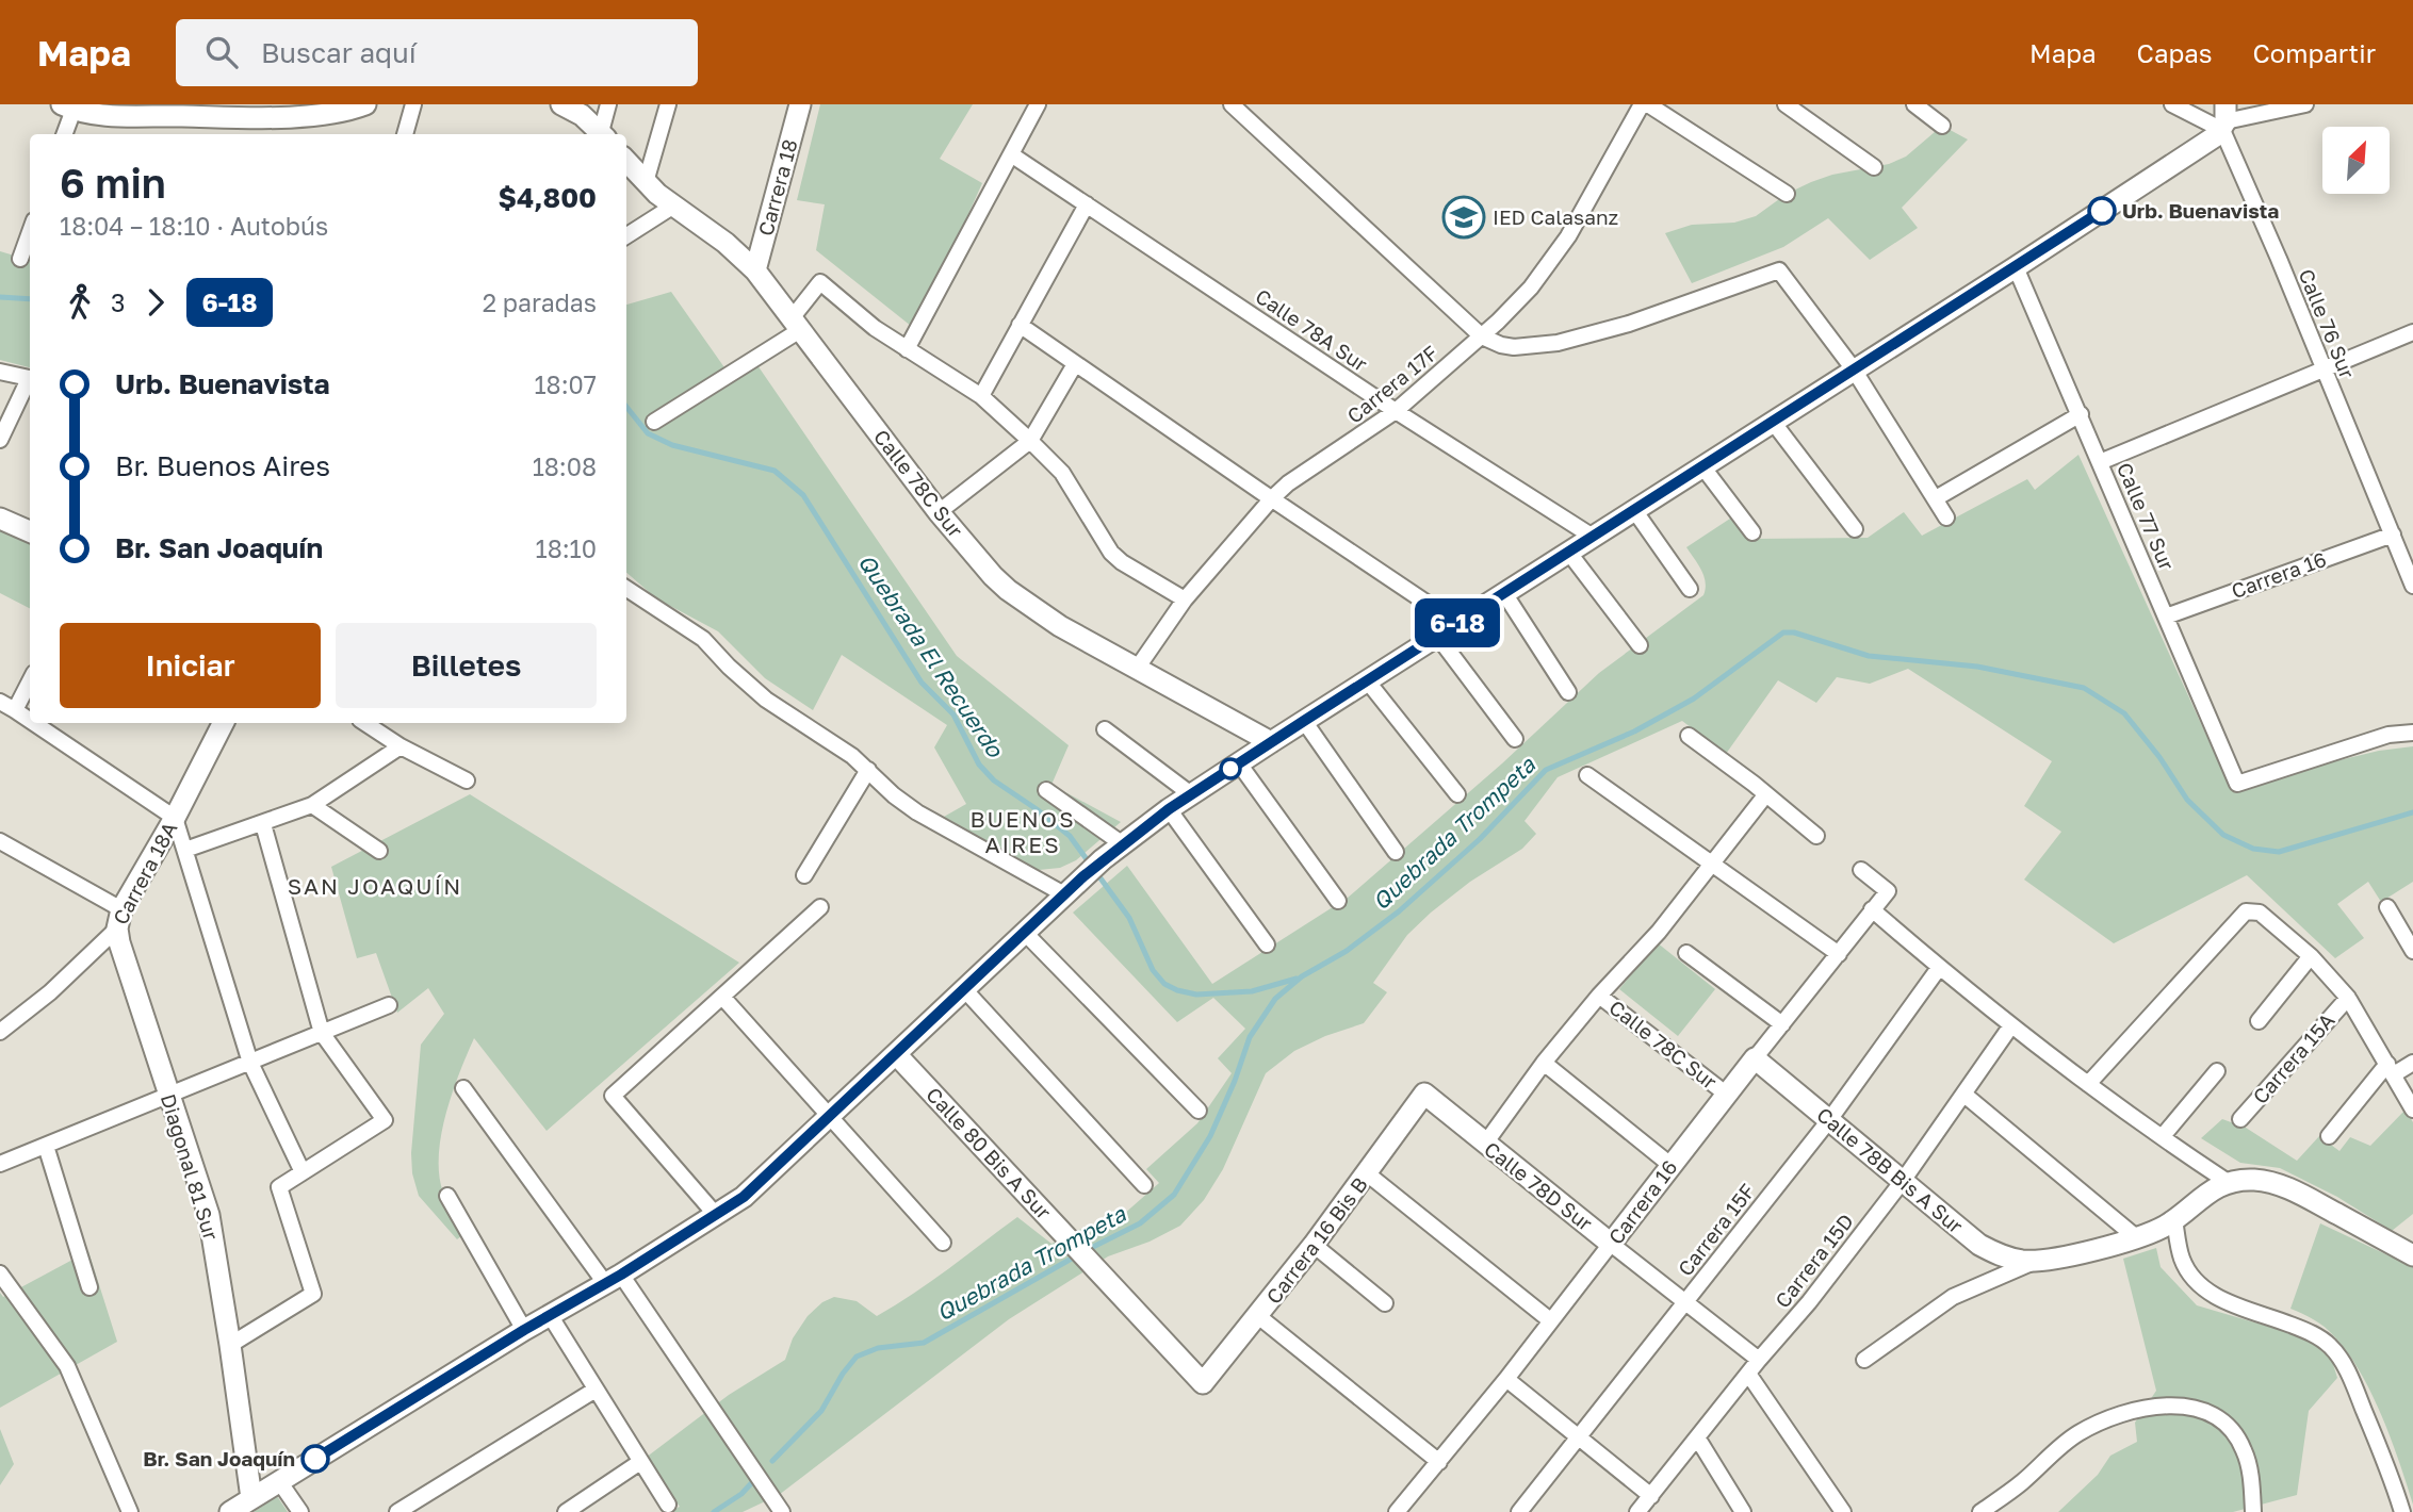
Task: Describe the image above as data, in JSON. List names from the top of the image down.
{
  "streets": {
    "street": [
      "Carrera 18",
      "Calle 76 Sur",
      "Calle 78A Sur",
      "Carrera 17F",
      "Calle 78C Sur",
      "Calle 77 Sur",
      "Carrera 16",
      "Carrera 18A",
      "Carrera 15A",
      "Calle 80 Bis A Sur",
      "Diagonal 81 Sur",
      "Calle 78B Bis A Sur",
      "Calle 78D Sur",
      "Carrera 15F",
      "Carrera 16 Bis B",
      "Carrera 15D"
    ]
  },
  "crossings": [
    ["Carrera 18", "Calle 78C Sur"],
    ["Calle 76 Sur", "Carrera 16"],
    ["Calle 78A Sur", "Carrera 17F"],
    ["Carrera 17F", "Calle 78C Sur"],
    ["Calle 78C Sur", "Carrera 16"],
    ["Calle 77 Sur", "Carrera 16"],
    ["Carrera 16", "Calle 78B Bis A Sur"],
    ["Carrera 16", "Calle 78D Sur"],
    ["Carrera 18A", "Diagonal 81 Sur"],
    ["Calle 80 Bis A Sur", "Carrera 16 Bis B"],
    ["Calle 78B Bis A Sur", "Carrera 15F"],
    ["Calle 78B Bis A Sur", "Carrera 15D"],
    ["Calle 78D Sur", "Carrera 15F"],
    ["Calle 78D Sur", "Carrera 16 Bis B"],
    ["Calle 78D Sur", "Carrera 15D"]
  ],
  "districts": ["BUENOS AIRES", "SAN JOAQUÍN"],
  "water": ["Quebrada El Recuerdo", "Quebrada Trompeta"],
  "places": {
    "other": ["Urb. Buenavista", "Br. San Joaquín"],
    "school or university": ["IED Calasanz"]
  },
  "lines": ["bus line 6-18"],
  "north": "top right",
  "page": {
    "header": "Mapa",
    "search": "Buscar aquí",
    "nav": ["Mapa", "Capas", "Compartir"],
    "on_map": "6-18",
    "heading": ["6 min", "18:04 – 18:10 · Autobús", "$4,800"],
    "legs": ["3", "6-18", "2 paradas"],
    "list": [
      {
        "name": "Urb. Buenavista",
        "value": "18:07"
      },
      {
        "name": "Br. Buenos Aires",
        "value": "18:08"
      },
      {
        "name": "Br. San Joaquín",
        "value": "18:10"
      }
    ],
    "buttons": ["Iniciar", "Billetes"]
  }
}
